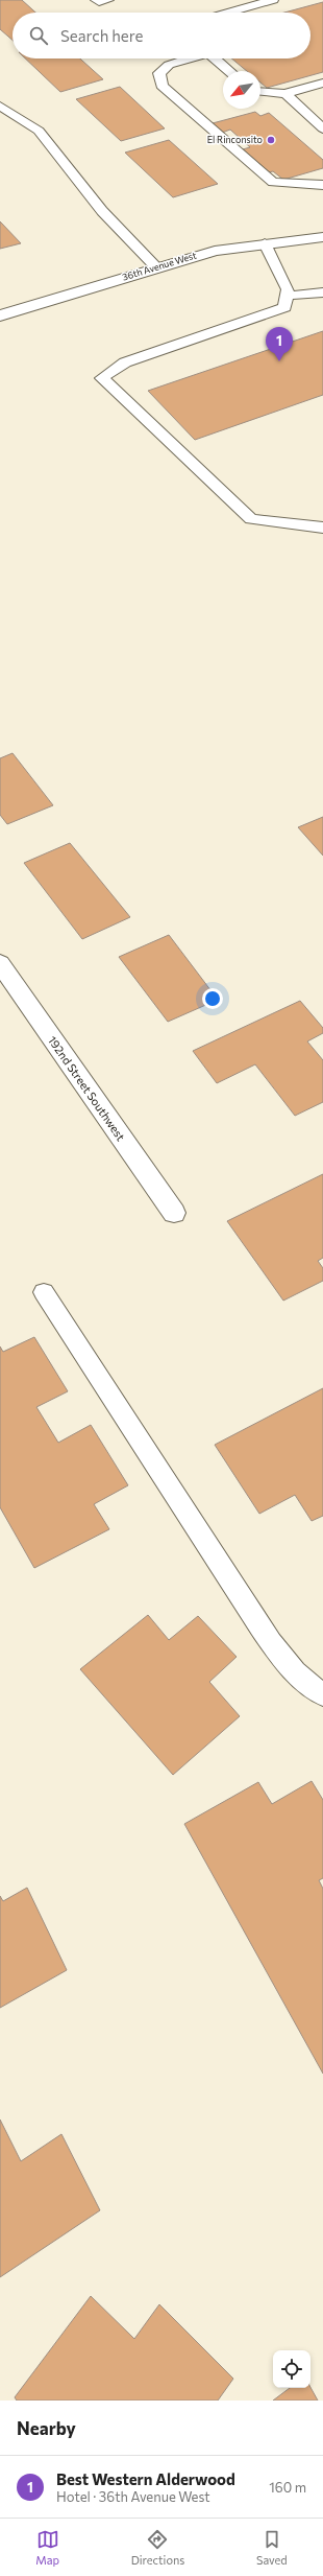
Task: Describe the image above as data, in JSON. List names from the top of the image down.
{
  "streets": {
    "main road": ["36th Avenue West", "192nd Street Southwest"]
  },
  "places": ["El Rinconsito"],
  "north": "bottom left",
  "page": {
    "search": "Search here",
    "pins": "1",
    "heading": "Nearby",
    "list": [
      {
        "mark": "1",
        "name": "Best Western Alderwood",
        "note": "Hotel · 36th Avenue West",
        "value": "160 m"
      }
    ],
    "nav": ["Map", "Directions", "Saved"]
  }
}
